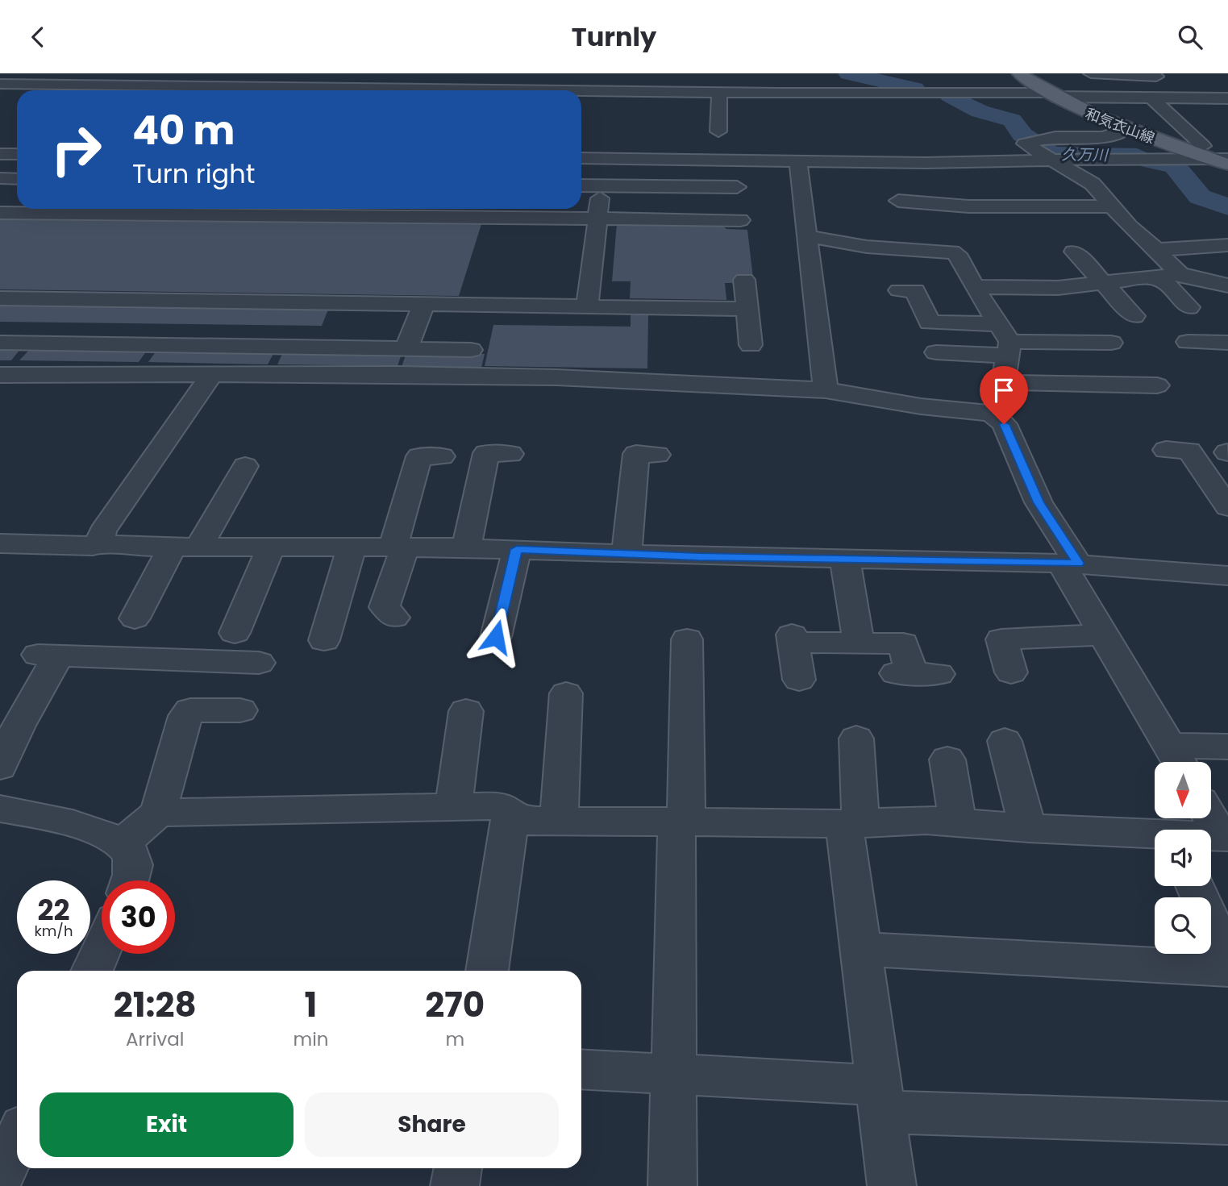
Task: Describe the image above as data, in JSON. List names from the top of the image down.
{
  "streets": {
    "main road": ["和気衣山線"]
  },
  "water": ["久万川"],
  "north": "bottom",
  "page": {
    "header": "Turnly",
    "turn": ["40 m", "Turn right"],
    "speed": "22 km/h",
    "limit": "30",
    "eta": [
      "21:28",
      "Arrival",
      "1",
      "min",
      "270",
      "m"
    ],
    "buttons": ["Exit", "Share"]
  }
}
